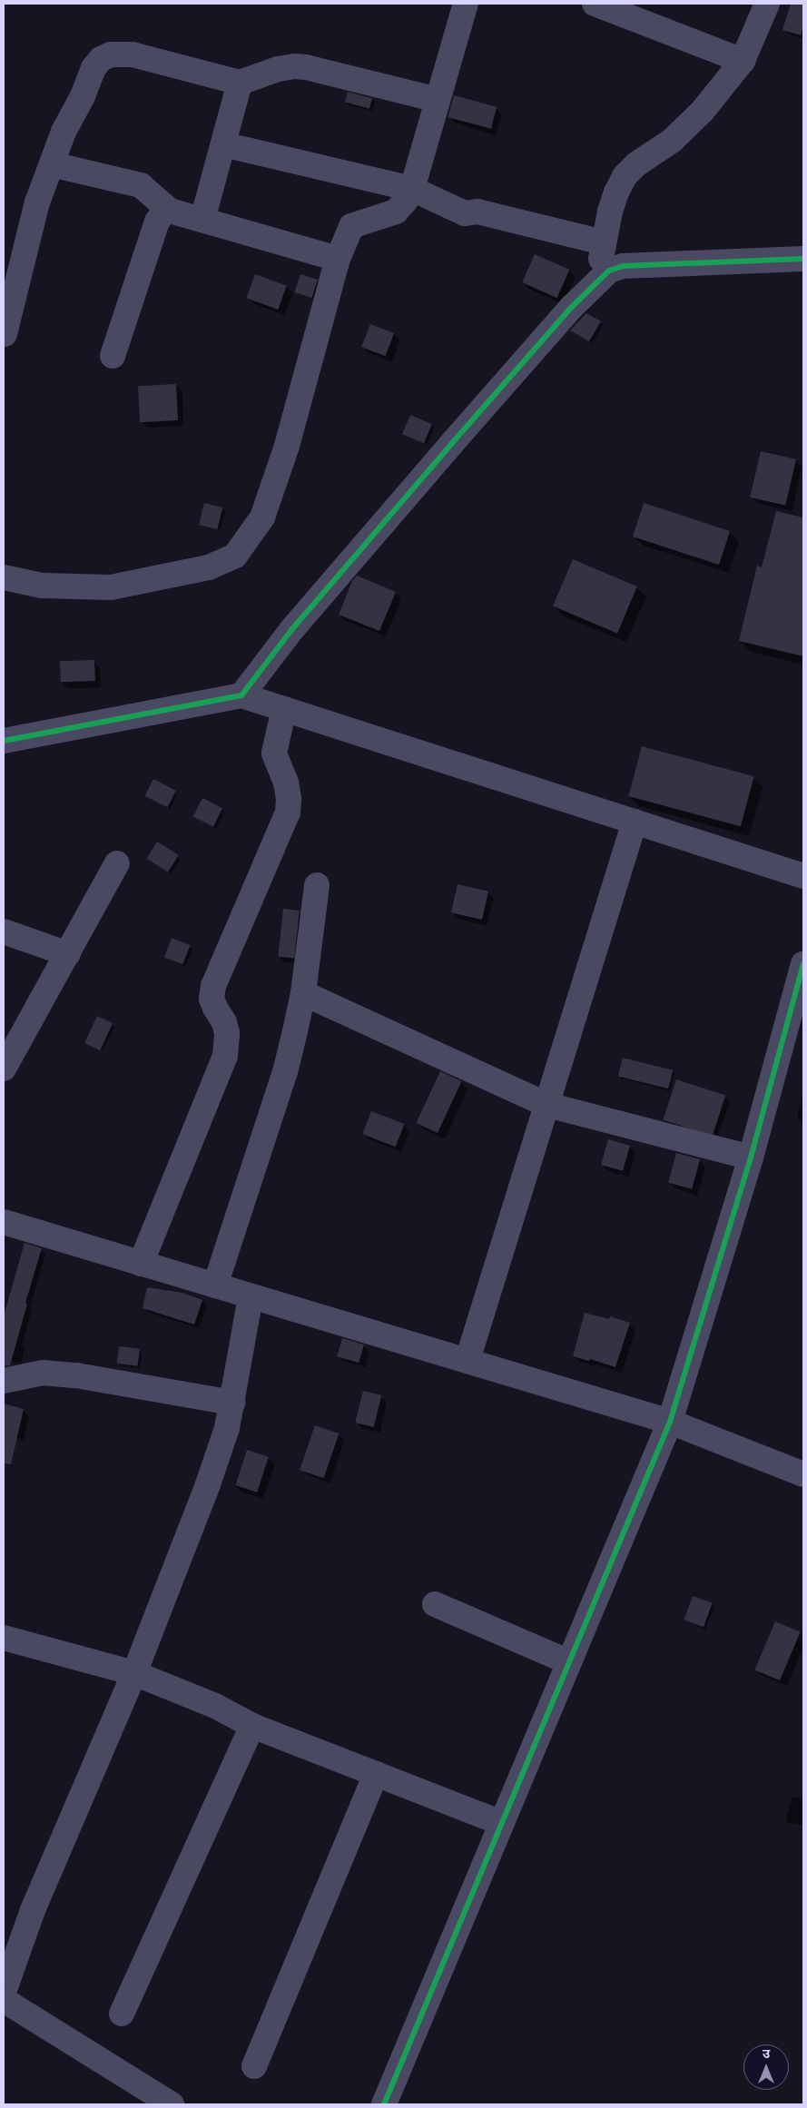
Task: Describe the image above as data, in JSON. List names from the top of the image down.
{
  "north": "top"
}
